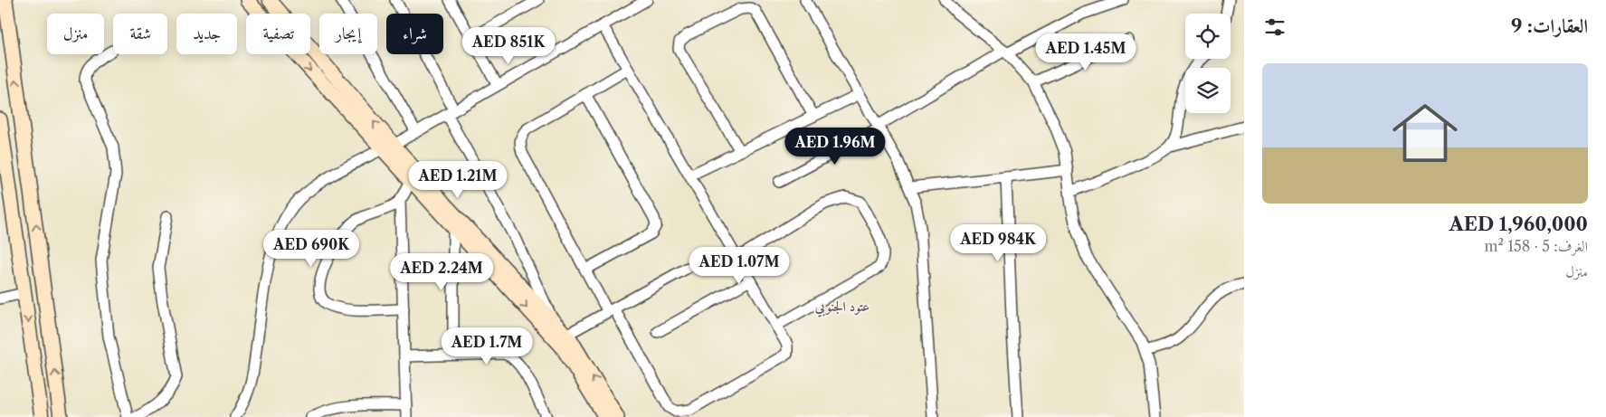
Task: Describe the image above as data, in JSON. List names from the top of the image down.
{
  "districts": ["عتود الجنوبي"],
  "page": {
    "heading": "العقارات: 9",
    "chip": [
      "شراء",
      "إيجار",
      "تصفية",
      "جديد",
      "شقة",
      "منزل"
    ],
    "price": [
      "AED 851K",
      "AED 1.45M",
      "AED 1.96M",
      "AED 1.21M",
      "AED 984K",
      "AED 690K",
      "AED 1.07M",
      "AED 2.24M",
      "AED 1.7M"
    ],
    "list": [
      {
        "name": "AED 1,960,000",
        "note": "الغرف: 5 · 158 m² · منزل"
      }
    ]
  }
}
